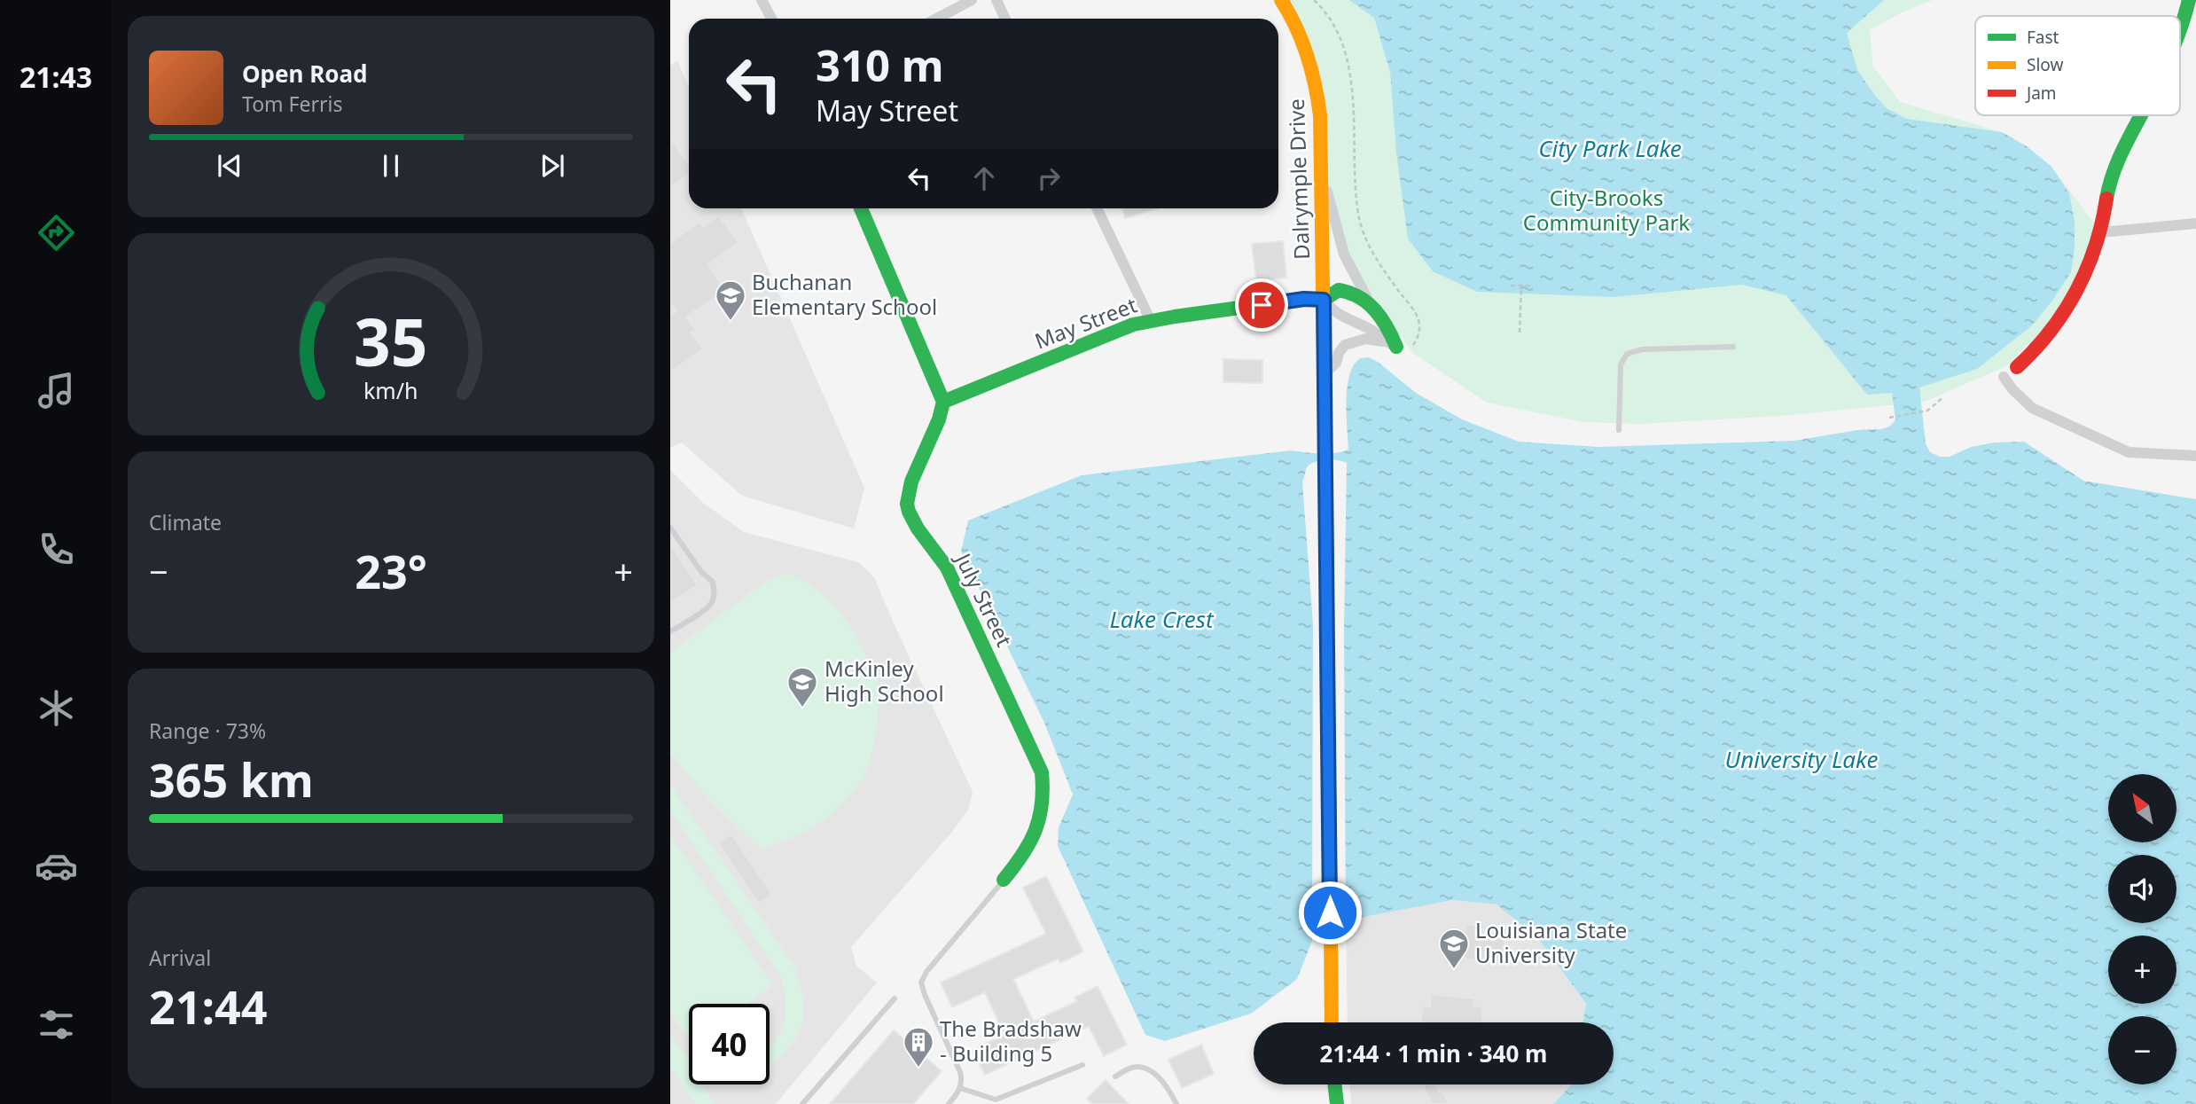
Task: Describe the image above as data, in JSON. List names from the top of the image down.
{
  "streets": {
    "street": ["Dalrymple Drive", "May Street", "July Street"]
  },
  "crossings": [
    ["Dalrymple Drive", "May Street"],
    ["May Street", "July Street"]
  ],
  "water": ["City Park Lake", "Lake Crest", "University Lake"],
  "parks": ["City-Brooks Community Park"],
  "places": {
    "school or university": ["Buchanan Elementary School", "McKinley High School", "Louisiana State University"],
    "building": ["The Bradshaw - Building 5"]
  },
  "legend": ["Fast", "Slow", "Jam"],
  "north": "top left",
  "page": {
    "tabs": "21:43",
    "turn": ["310 m", "May Street"],
    "song": ["Open Road", "Tom Ferris"],
    "tile": [
      "Climate",
      ["Range · 73%", "365 km"],
      ["Arrival", "21:44"]
    ],
    "heat": ["−", "23°", "+"],
    "map_buttons": ["+", "−"],
    "limit": "40",
    "trip": "21:44 · 1 min · 340 m",
    "gauge": ["35", "km/h"]
  }
}
